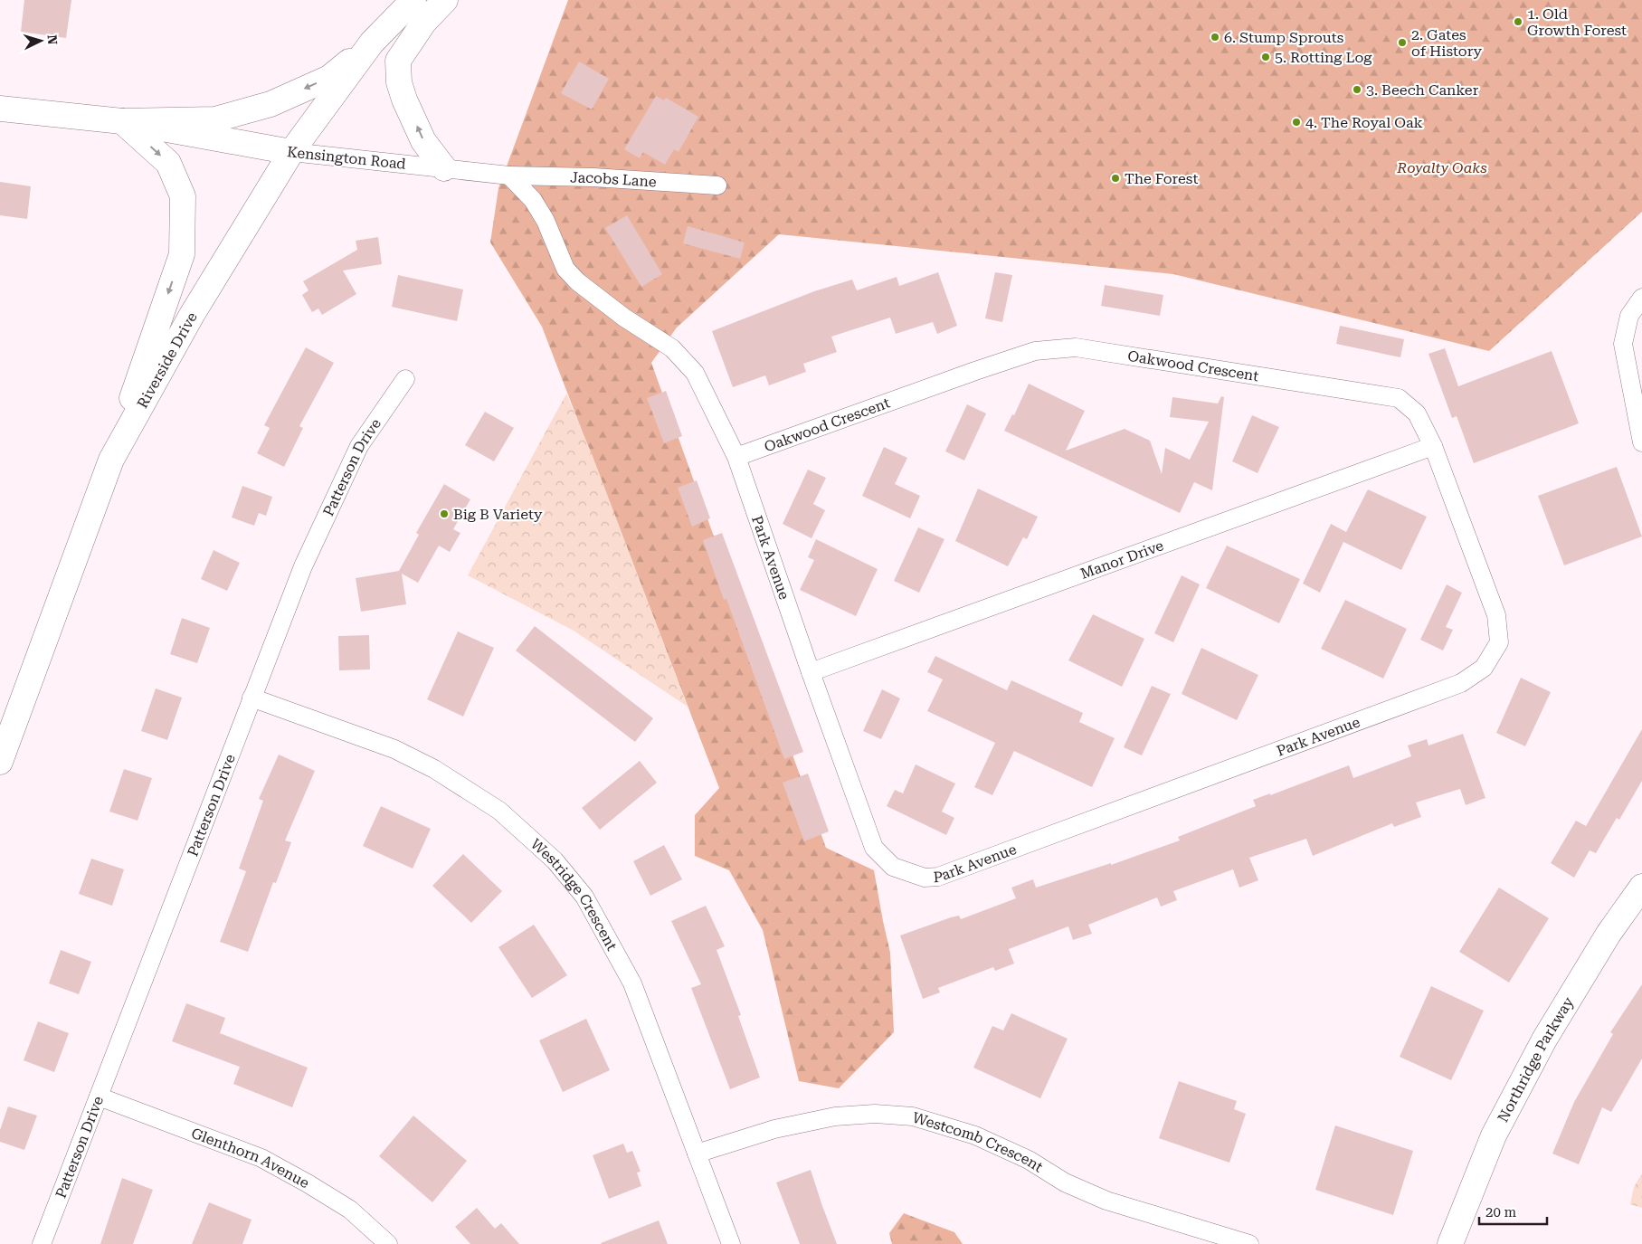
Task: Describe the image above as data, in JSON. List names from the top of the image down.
{
  "streets": {
    "main road": ["Kensington Road", "Riverside Drive", "Northridge Parkway"],
    "street": [
      "Jacobs Lane",
      "Oakwood Crescent",
      "Patterson Drive",
      "Park Avenue",
      "Manor Drive",
      "Westridge Crescent",
      "Westcomb Crescent",
      "Glenthorn Avenue"
    ]
  },
  "crossings": [
    ["Kensington Road", "Jacobs Lane"],
    ["Kensington Road", "Riverside Drive"],
    ["Kensington Road", "Park Avenue"],
    ["Jacobs Lane", "Park Avenue"],
    ["Oakwood Crescent", "Park Avenue"],
    ["Oakwood Crescent", "Manor Drive"],
    ["Patterson Drive", "Westridge Crescent"],
    ["Patterson Drive", "Glenthorn Avenue"],
    ["Park Avenue", "Manor Drive"],
    ["Westridge Crescent", "Westcomb Crescent"]
  ],
  "parks": ["Royalty Oaks"],
  "places": [
    "1. Old Growth Forest",
    "6. Stump Sprouts",
    "2. Gates of History",
    "5. Rotting Log",
    "3. Beech Canker",
    "4. The Royal Oak",
    "The Forest",
    "Big B Variety"
  ],
  "scale_bar": "20 m",
  "north": "right"
}
